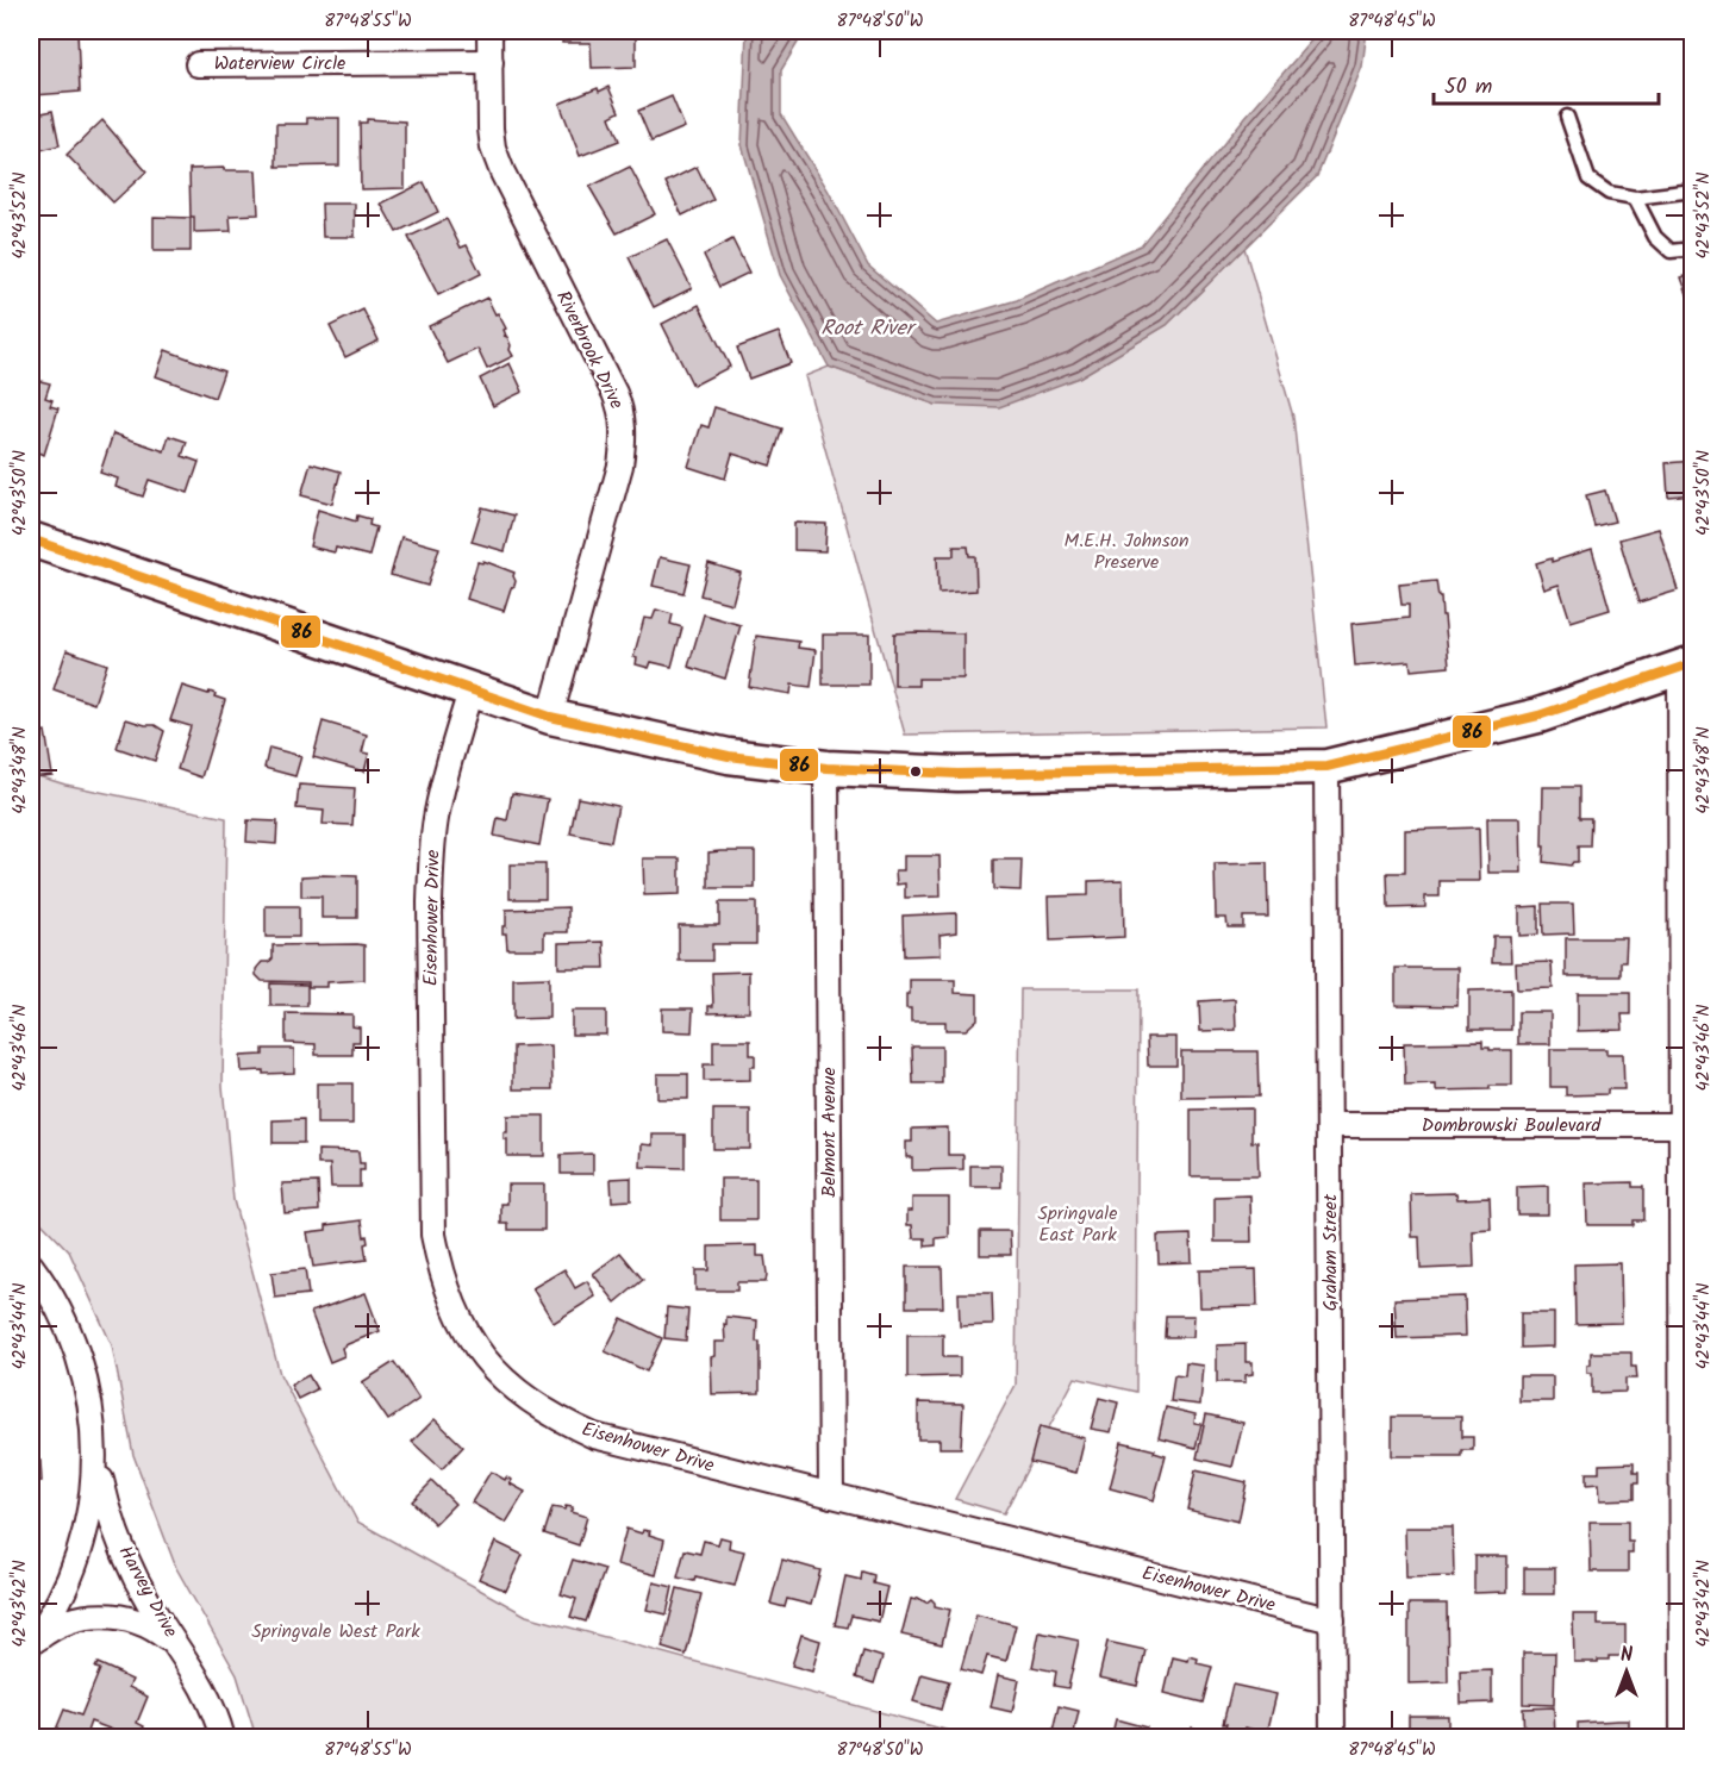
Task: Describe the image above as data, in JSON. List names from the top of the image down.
{
  "streets": {
    "street": [
      "Waterview Circle",
      "Riverbrook Drive",
      "Eisenhower Drive",
      "Dombrowski Boulevard",
      "Belmont Avenue",
      "Graham Street",
      "Harvey Drive"
    ]
  },
  "crossings": [
    ["Waterview Circle", "Riverbrook Drive"],
    ["Eisenhower Drive", "Belmont Avenue"],
    ["Eisenhower Drive", "Graham Street"],
    ["Dombrowski Boulevard", "Graham Street"]
  ],
  "water": ["Root River"],
  "parks": ["M.E.H. Johnson Preserve", "Springvale East Park", "Springvale West Park"],
  "lines": ["transit line 86"],
  "scale_bar": "50 m",
  "north": "top",
  "coordinates": [
    "87°48'55\"W",
    "87°48'50\"W",
    "87°48'45\"W",
    "42°43'52\"N",
    "42°43'50\"N",
    "42°43'48\"N",
    "42°43'46\"N",
    "42°43'44\"N",
    "42°43'42\"N"
  ]
}
